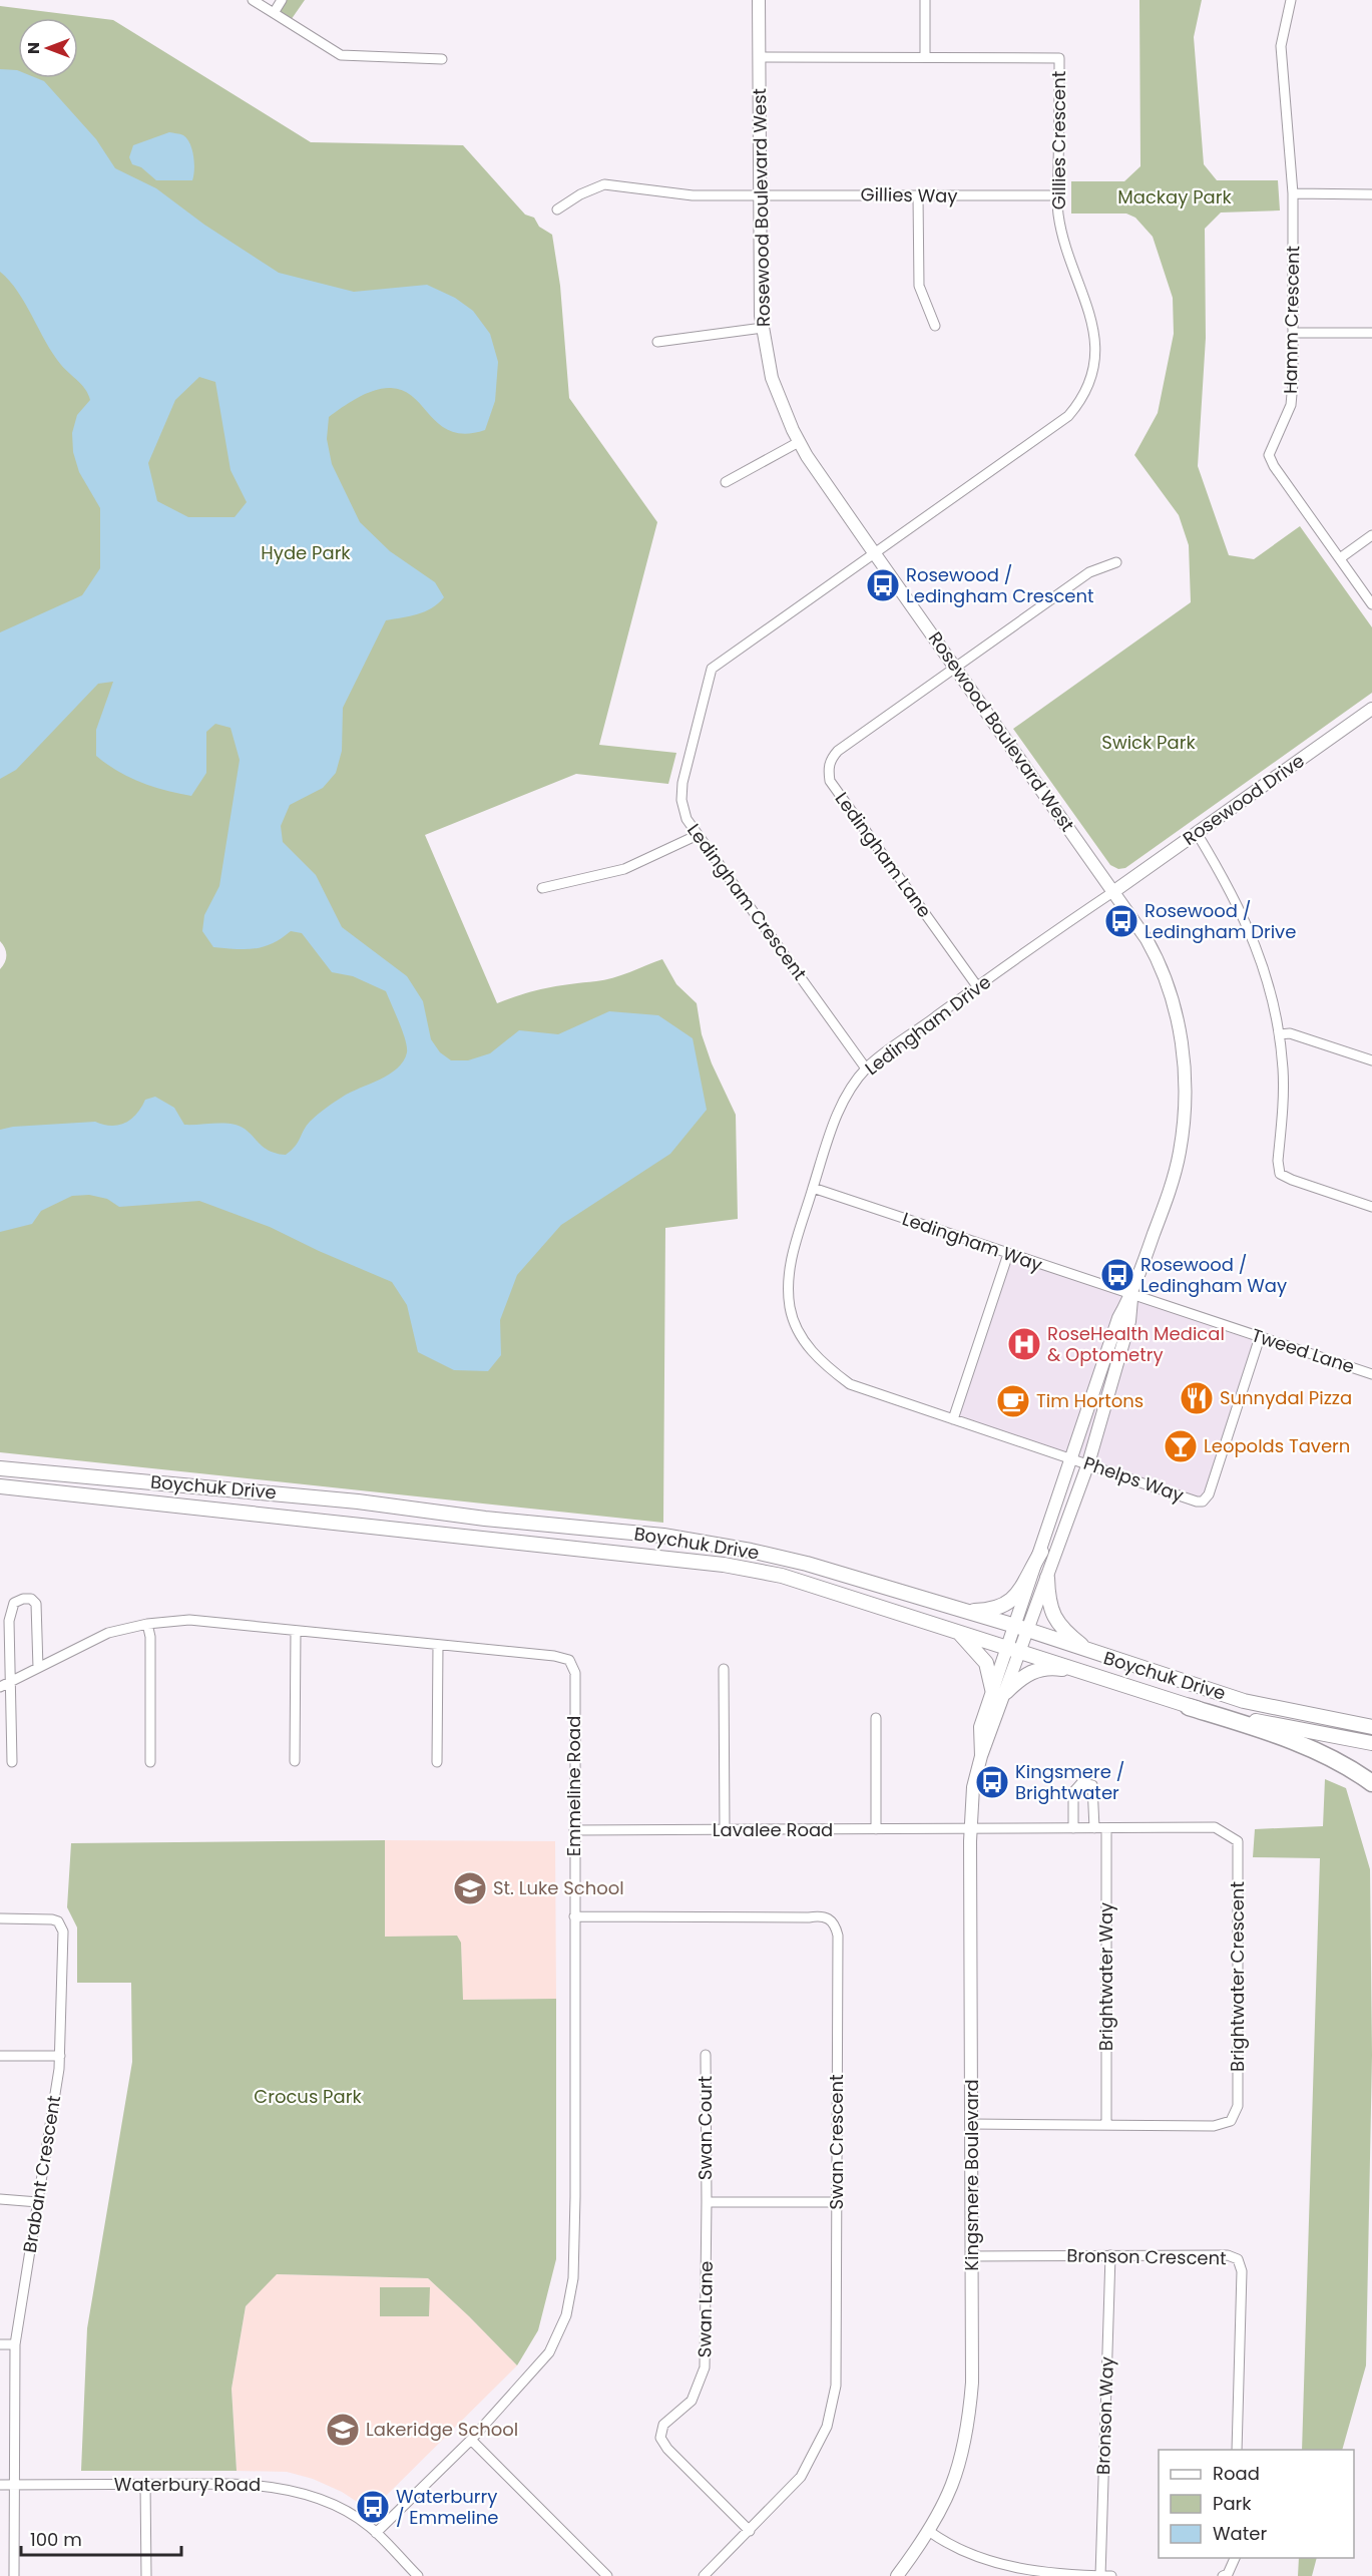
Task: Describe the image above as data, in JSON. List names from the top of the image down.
{
  "streets": {
    "main road": ["Boychuk Drive"],
    "street": [
      "Gillies Crescent",
      "Gillies Way",
      "Rosewood Boulevard West",
      "Hamm Crescent",
      "Rosewood Drive",
      "Ledingham Lane",
      "Ledingham Crescent",
      "Ledingham Drive",
      "Ledingham Way",
      "Tweed Lane",
      "Phelps Way",
      "Emmeline Road",
      "Lavalee Road",
      "Brightwater Way",
      "Brightwater Crescent",
      "Swan Court",
      "Swan Crescent",
      "Brabant Crescent",
      "Kingsmere Boulevard",
      "Bronson Crescent",
      "Swan Lane",
      "Bronson Way",
      "Waterbury Road"
    ]
  },
  "crossings": [
    ["Gillies Crescent", "Gillies Way"],
    ["Gillies Crescent", "Rosewood Boulevard West"],
    ["Gillies Crescent", "Ledingham Crescent"],
    ["Gillies Way", "Rosewood Boulevard West"],
    ["Rosewood Boulevard West", "Rosewood Drive"],
    ["Rosewood Boulevard West", "Ledingham Lane"],
    ["Rosewood Boulevard West", "Ledingham Crescent"],
    ["Rosewood Boulevard West", "Ledingham Drive"],
    ["Rosewood Boulevard West", "Ledingham Way"],
    ["Rosewood Boulevard West", "Tweed Lane"],
    ["Rosewood Boulevard West", "Phelps Way"],
    ["Rosewood Boulevard West", "Boychuk Drive"],
    ["Rosewood Boulevard West", "Kingsmere Boulevard"],
    ["Rosewood Drive", "Ledingham Drive"],
    ["Ledingham Lane", "Ledingham Drive"],
    ["Ledingham Crescent", "Ledingham Drive"],
    ["Ledingham Drive", "Ledingham Way"],
    ["Ledingham Drive", "Phelps Way"],
    ["Ledingham Way", "Tweed Lane"],
    ["Tweed Lane", "Phelps Way"],
    ["Boychuk Drive", "Kingsmere Boulevard"],
    ["Emmeline Road", "Lavalee Road"],
    ["Emmeline Road", "Swan Crescent"],
    ["Emmeline Road", "Waterbury Road"],
    ["Lavalee Road", "Brightwater Crescent"],
    ["Lavalee Road", "Kingsmere Boulevard"],
    ["Brightwater Way", "Brightwater Crescent"],
    ["Brightwater Crescent", "Kingsmere Boulevard"],
    ["Swan Court", "Swan Lane"],
    ["Swan Crescent", "Swan Lane"],
    ["Brabant Crescent", "Waterbury Road"],
    ["Kingsmere Boulevard", "Bronson Crescent"],
    ["Bronson Crescent", "Bronson Way"]
  ],
  "parks": [
    "Mackay Park",
    "Hyde Park",
    "Swick Park",
    "Crocus Park"
  ],
  "places": {
    "bus stop": [
      "Rosewood / Ledingham Crescent",
      "Rosewood / Ledingham Drive",
      "Rosewood / Ledingham Way",
      "Kingsmere / Brightwater",
      "Waterburry / Emmeline"
    ],
    "hospital": ["RoseHealth Medical & Optometry"],
    "restaurant": ["Sunnydal Pizza"],
    "cafe": ["Tim Hortons"],
    "bar": ["Leopolds Tavern"],
    "school or university": ["St. Luke School", "Lakeridge School"]
  },
  "legend": ["Road", "Park", "Water"],
  "scale_bar": "100 m",
  "north": "left"
}
